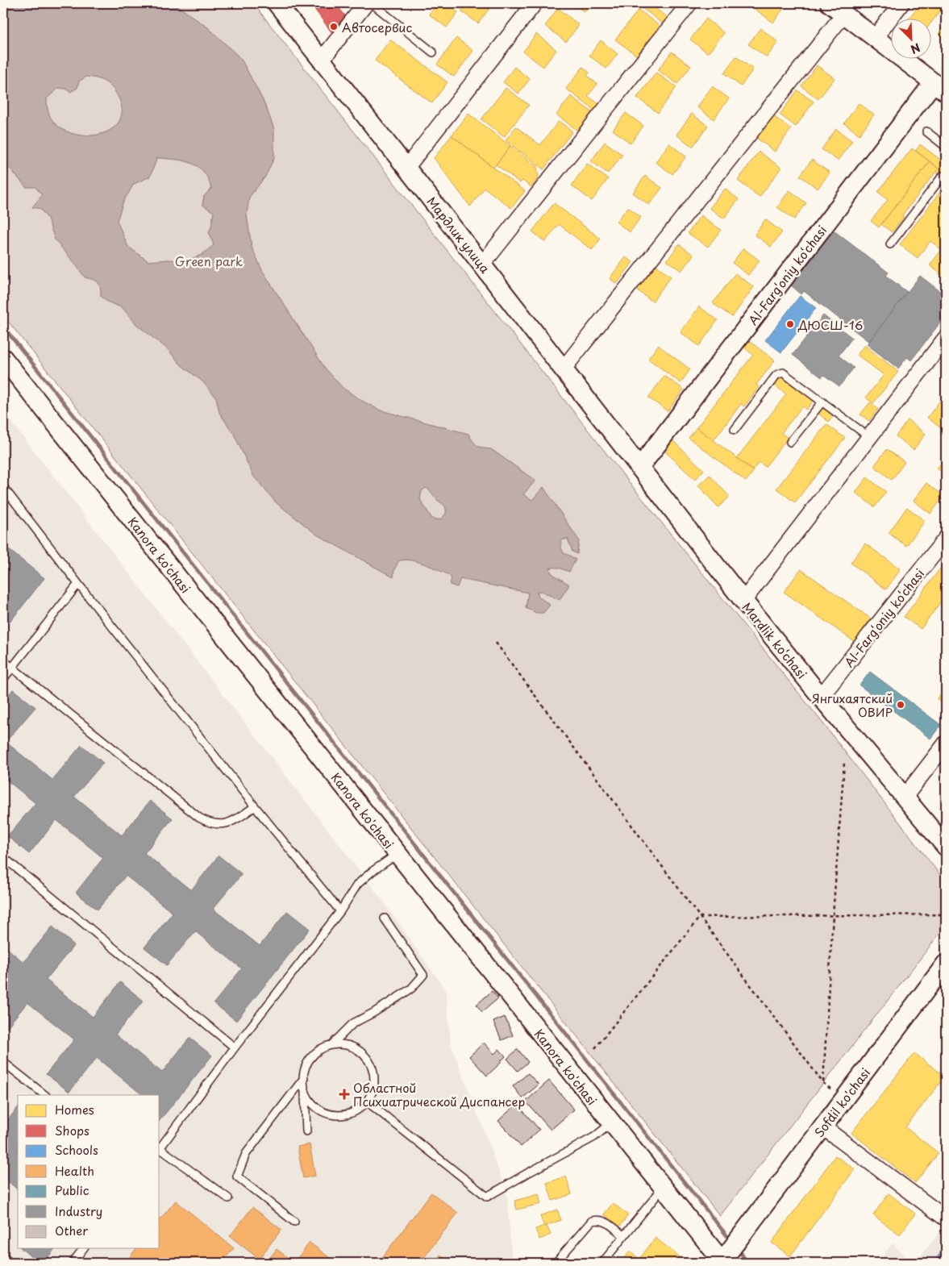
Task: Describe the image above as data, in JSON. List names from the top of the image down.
{
  "streets": {
    "street": [
      "Мардлик улица",
      "Al-Farg‘oniy ko‘chasi",
      "Kanora ko'chasi",
      "Mardlik ko‘chasi",
      "Sofdil ko'chasi"
    ]
  },
  "crossings": [
    ["Мардлик улица", "Al-Farg‘oniy ko‘chasi"],
    ["Мардлик улица", "Mardlik ko‘chasi"],
    ["Al-Farg‘oniy ko‘chasi", "Mardlik ko‘chasi"],
    ["Kanora ko'chasi", "Sofdil ko'chasi"]
  ],
  "parks": ["Green park"],
  "places": {
    "other": ["Автосервис", "ДЮСШ-16", "Янгихаятский ОВИР"],
    "health": ["Областной Психиатрической Диспансер"]
  },
  "legend": [
    "Homes",
    "Shops",
    "Schools",
    "Health",
    "Public",
    "Industry",
    "Other"
  ],
  "north": "bottom right"
}
